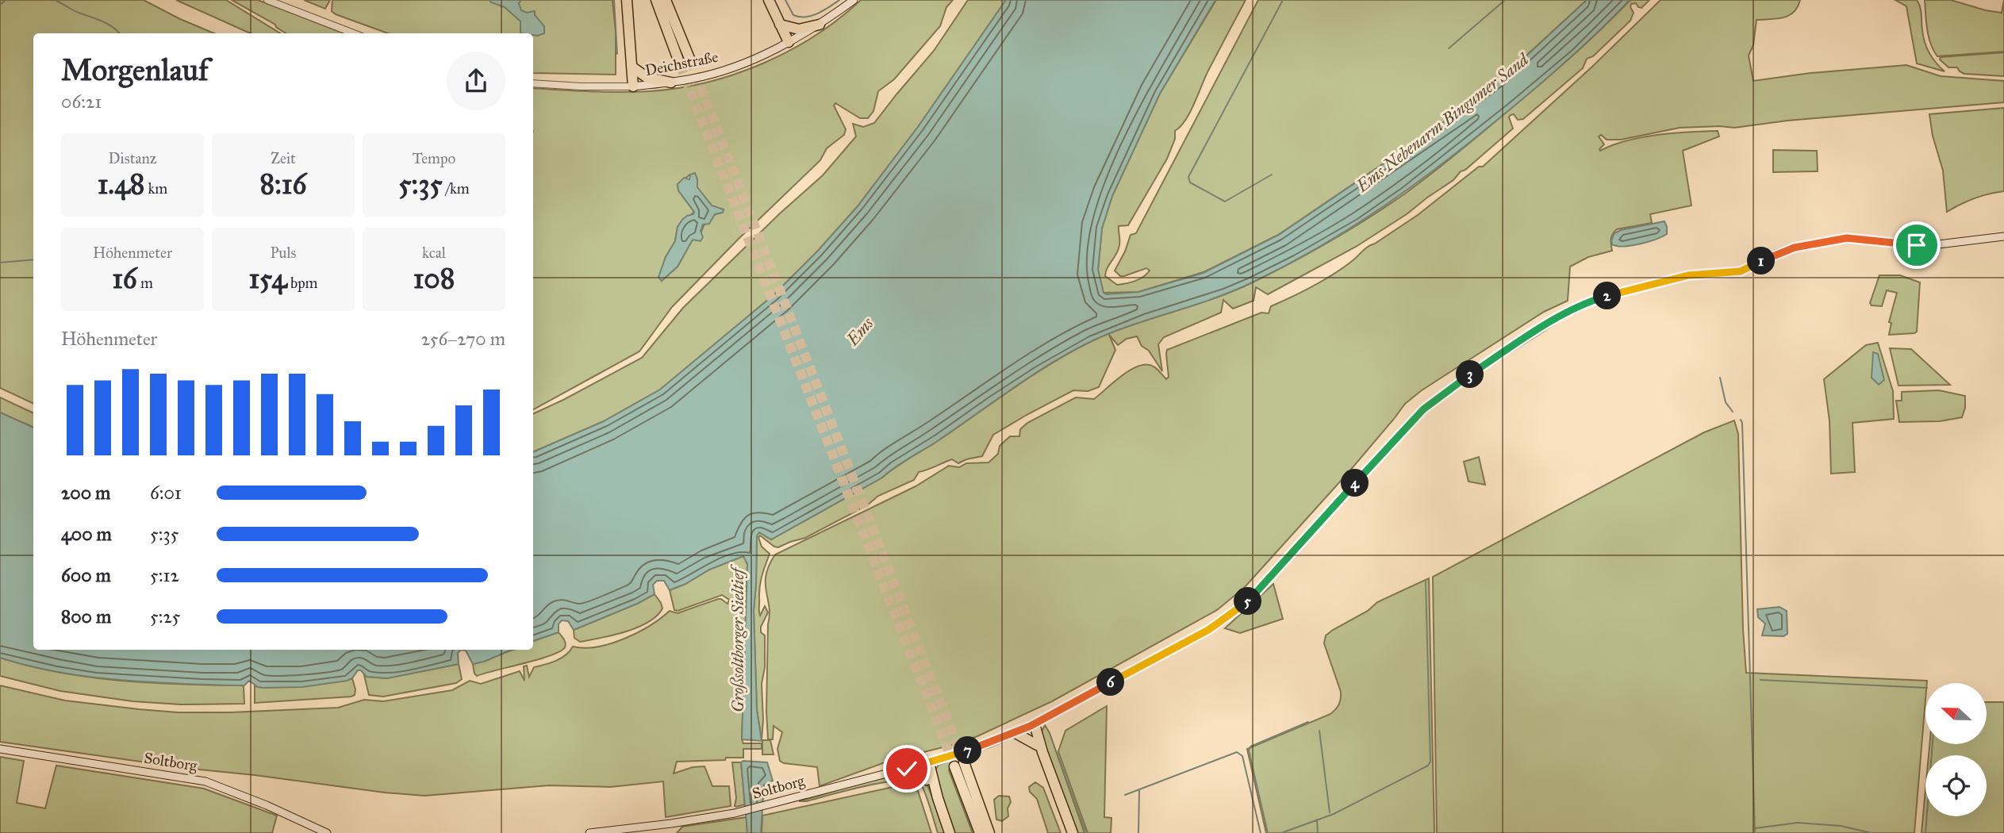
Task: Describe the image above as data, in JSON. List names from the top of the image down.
{
  "streets": {
    "main road": ["Deichstraße", "Soltborg"]
  },
  "water": ["Ems Nebenarm Bingumer Sand", "Ems", "Großsoltborger Sieltief"],
  "north": "left",
  "page": {
    "heading": ["Morgenlauf", "06:21"],
    "stats": [
      ["Distanz", "1.48 km"],
      ["Zeit", "8:16"],
      ["Tempo", "5:35 /km"],
      ["Höhenmeter", "16 m"],
      ["Puls", "154 bpm"],
      ["kcal", "108"]
    ],
    "pins": [
      "1",
      "2",
      "3",
      "4",
      "5",
      "6",
      "7"
    ],
    "chart": ["Höhenmeter", "256–270 m"],
    "list": [
      {
        "name": "200 m",
        "note": "6:01"
      },
      {
        "name": "400 m",
        "note": "5:35"
      },
      {
        "name": "600 m",
        "note": "5:12"
      },
      {
        "name": "800 m",
        "note": "5:25"
      }
    ]
  }
}
